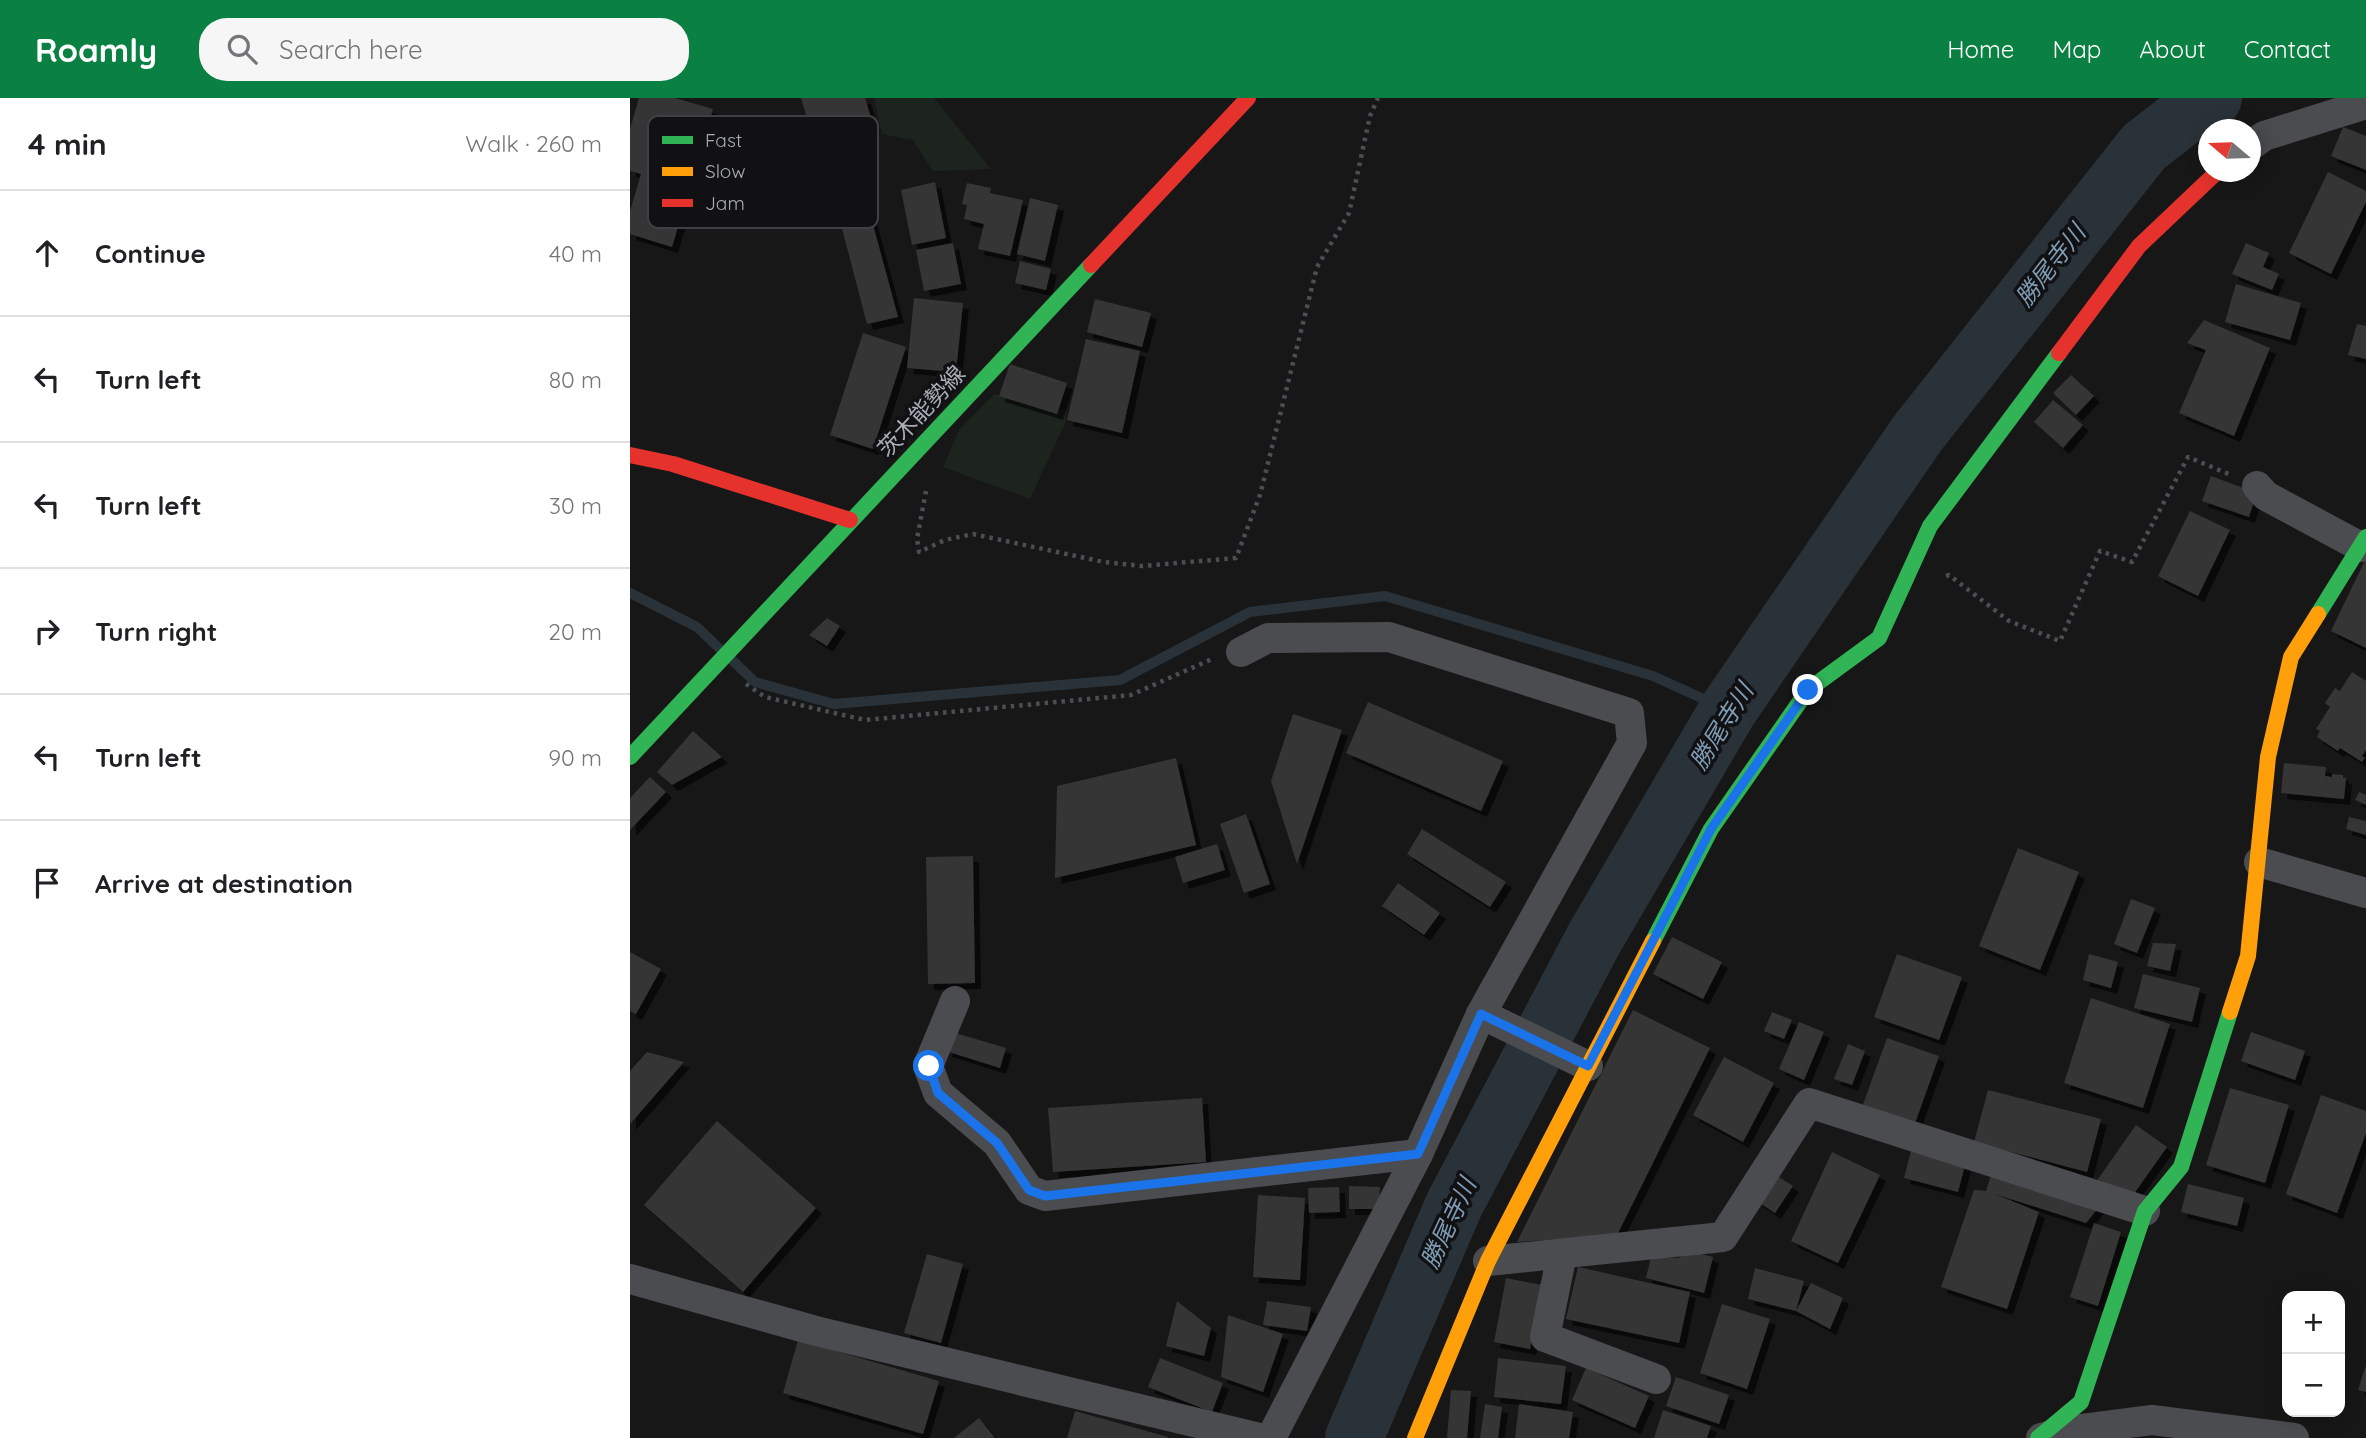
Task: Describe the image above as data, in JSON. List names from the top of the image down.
{
  "streets": {
    "street": ["茨木能勢線"]
  },
  "water": ["勝尾寺川"],
  "legend": ["Fast", "Slow", "Jam"],
  "north": "left",
  "page": {
    "header": "Roamly",
    "search": "Search here",
    "nav": [
      "Home",
      "Map",
      "About",
      "Contact"
    ],
    "heading": ["4 min", "Walk · 260 m"],
    "list": [
      ["Continue", "40 m"],
      ["Turn left", "80 m"],
      ["Turn left", "30 m"],
      ["Turn right", "20 m"],
      ["Turn left", "90 m"],
      "Arrive at destination"
    ],
    "map_buttons": ["+", "−"]
  }
}
